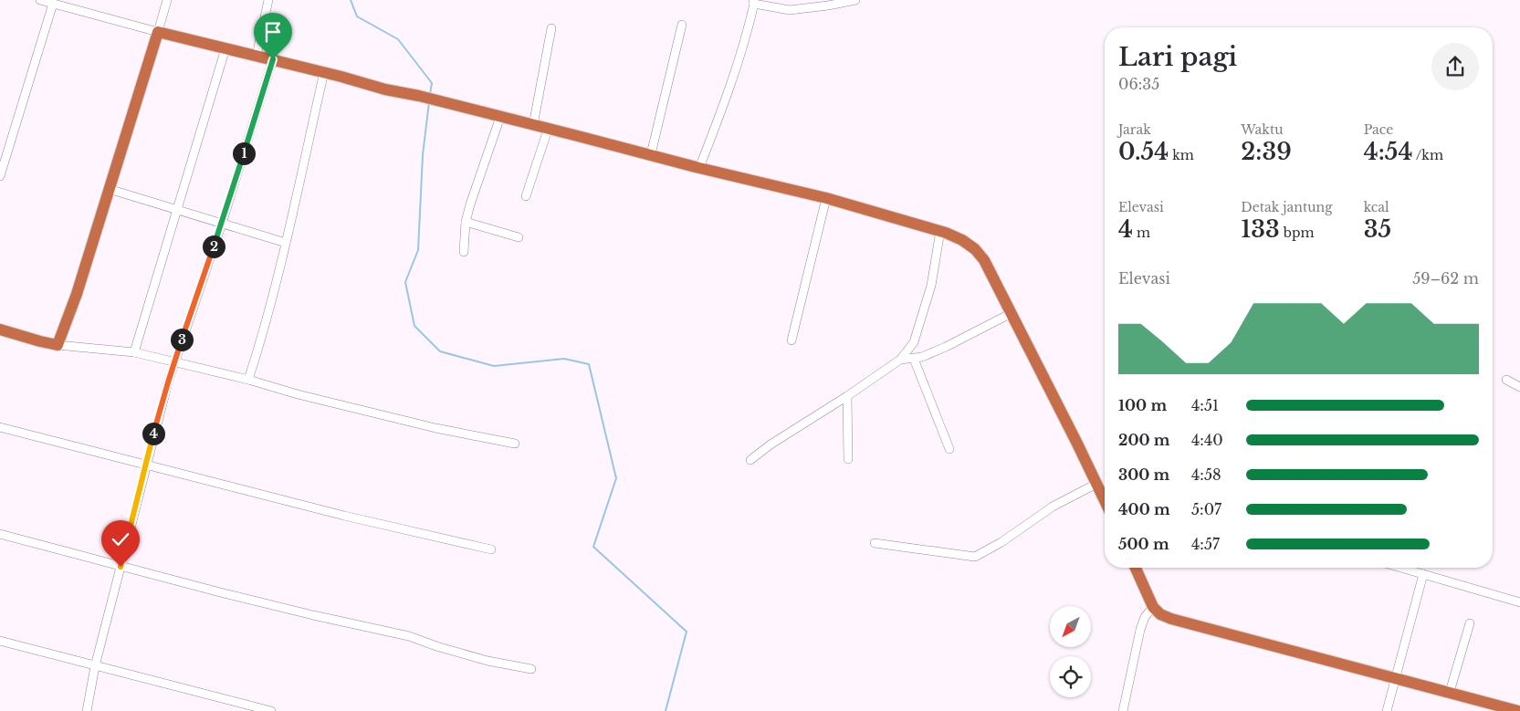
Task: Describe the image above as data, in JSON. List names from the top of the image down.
{
  "north": "bottom left",
  "page": {
    "heading": ["Lari pagi", "06:35"],
    "stats": [
      ["Jarak", "0.54 km"],
      ["Waktu", "2:39"],
      ["Pace", "4:54 /km"],
      ["Elevasi", "4 m"],
      ["Detak jantung", "133 bpm"],
      ["kcal", "35"]
    ],
    "pins": [
      "1",
      "2",
      "3",
      "4"
    ],
    "chart": ["Elevasi", "59–62 m"],
    "list": [
      {
        "name": "100 m",
        "note": "4:51"
      },
      {
        "name": "200 m",
        "note": "4:40"
      },
      {
        "name": "300 m",
        "note": "4:58"
      },
      {
        "name": "400 m",
        "note": "5:07"
      },
      {
        "name": "500 m",
        "note": "4:57"
      }
    ]
  }
}
